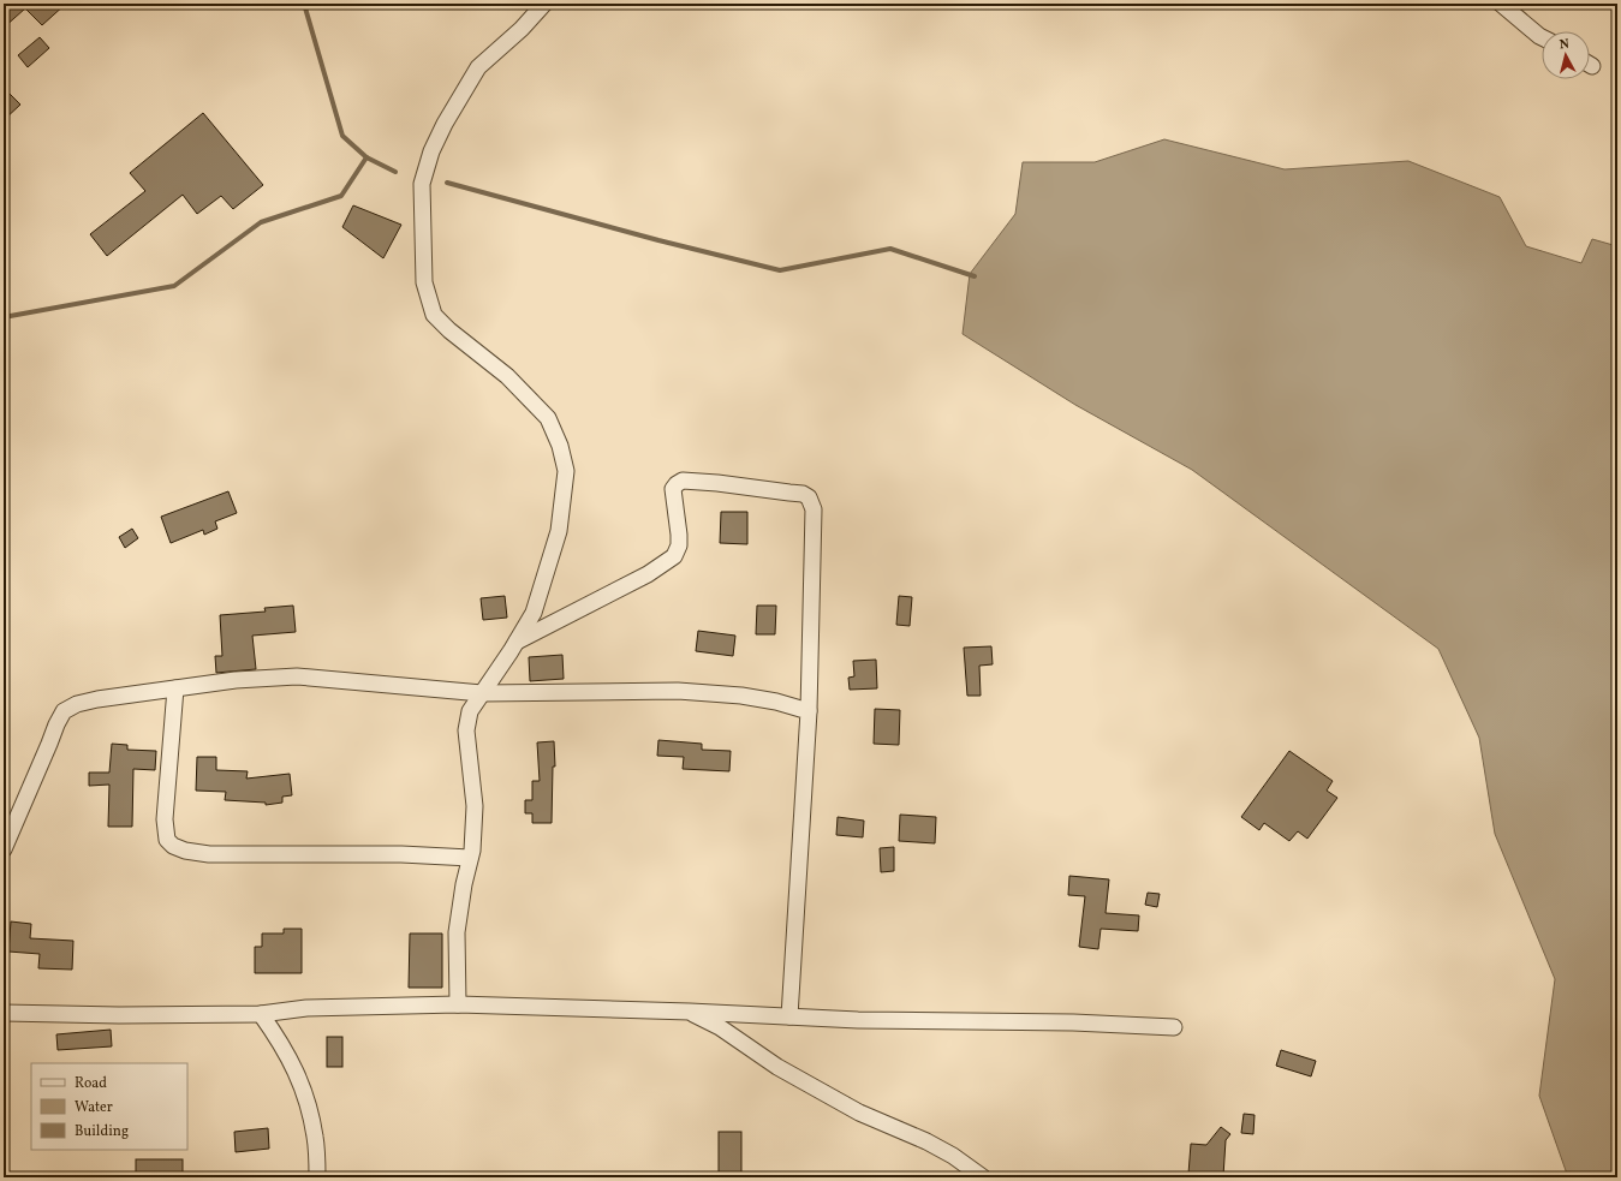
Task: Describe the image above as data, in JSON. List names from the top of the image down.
{
  "legend": ["Road", "Water", "Building"],
  "north": "top"
}
